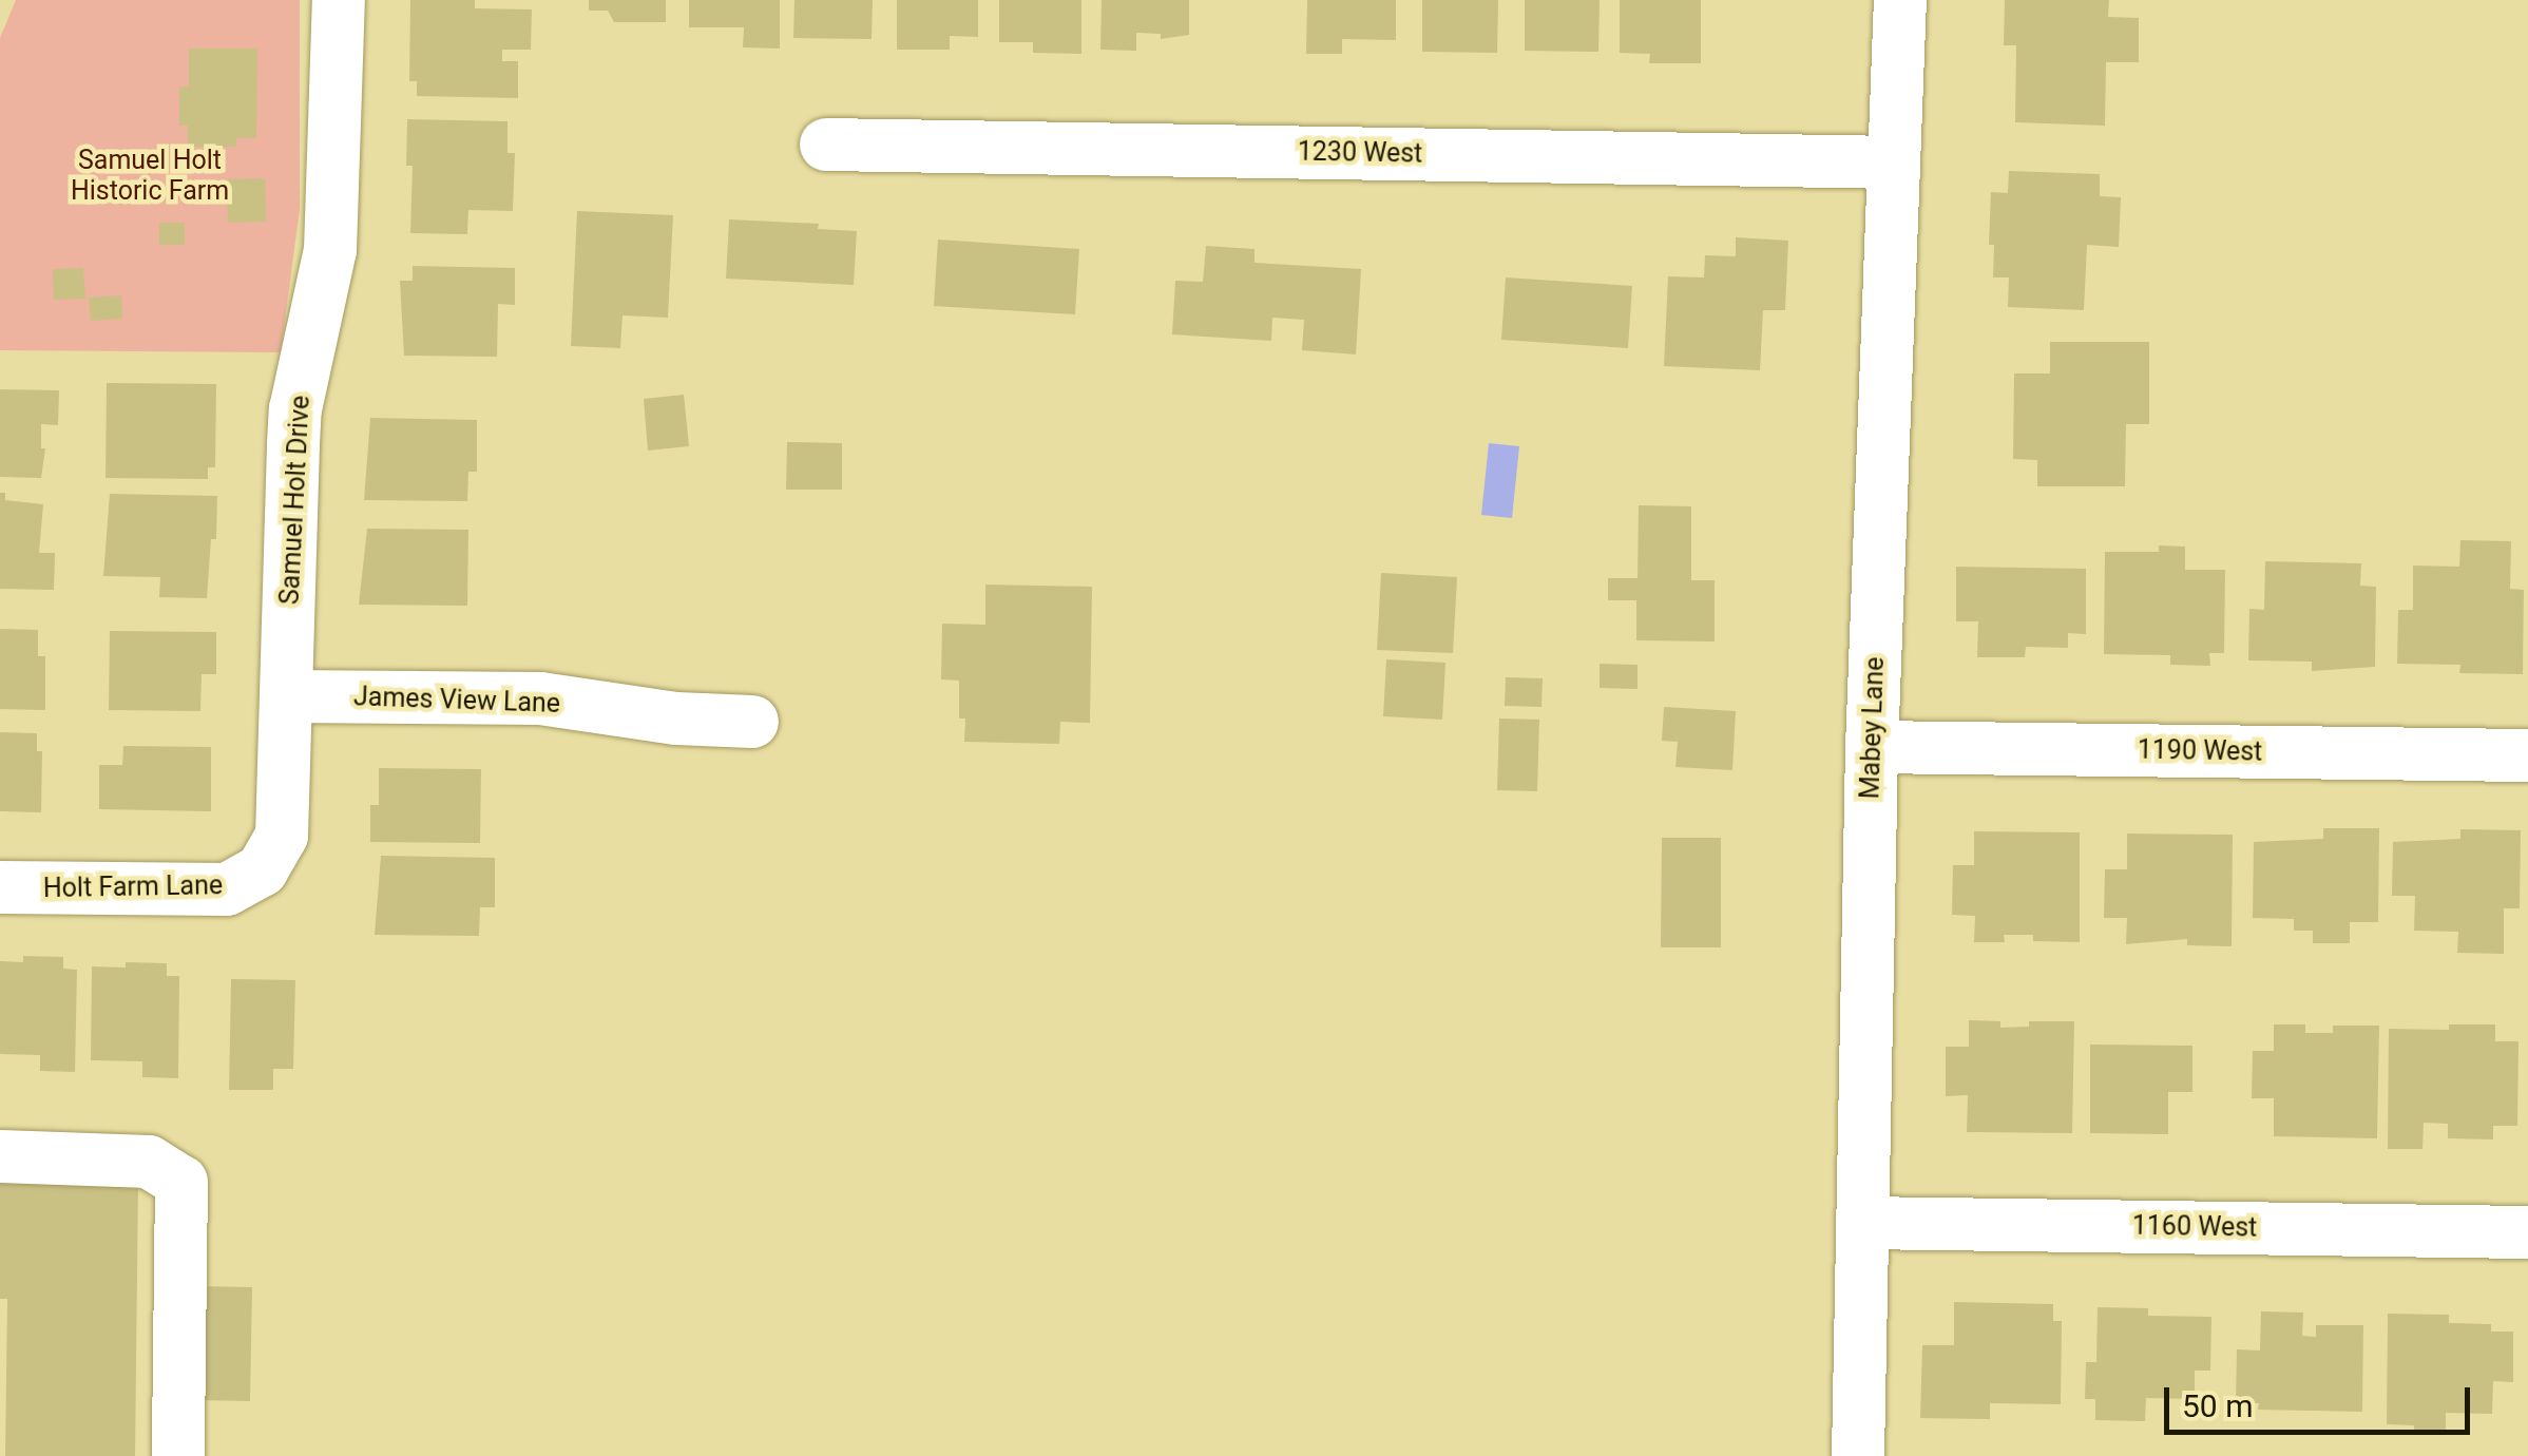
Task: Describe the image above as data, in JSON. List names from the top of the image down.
{
  "streets": {
    "street": [
      "1230 West",
      "Samuel Holt Drive",
      "James View Lane",
      "Mabey Lane",
      "1190 West",
      "Holt Farm Lane",
      "1160 West"
    ]
  },
  "crossings": [
    ["1230 West", "Mabey Lane"],
    ["Samuel Holt Drive", "James View Lane"],
    ["Samuel Holt Drive", "Holt Farm Lane"],
    ["Mabey Lane", "1190 West"],
    ["Mabey Lane", "1160 West"]
  ],
  "parks": ["Samuel Holt Historic Farm"],
  "scale_bar": "50 m"
}
